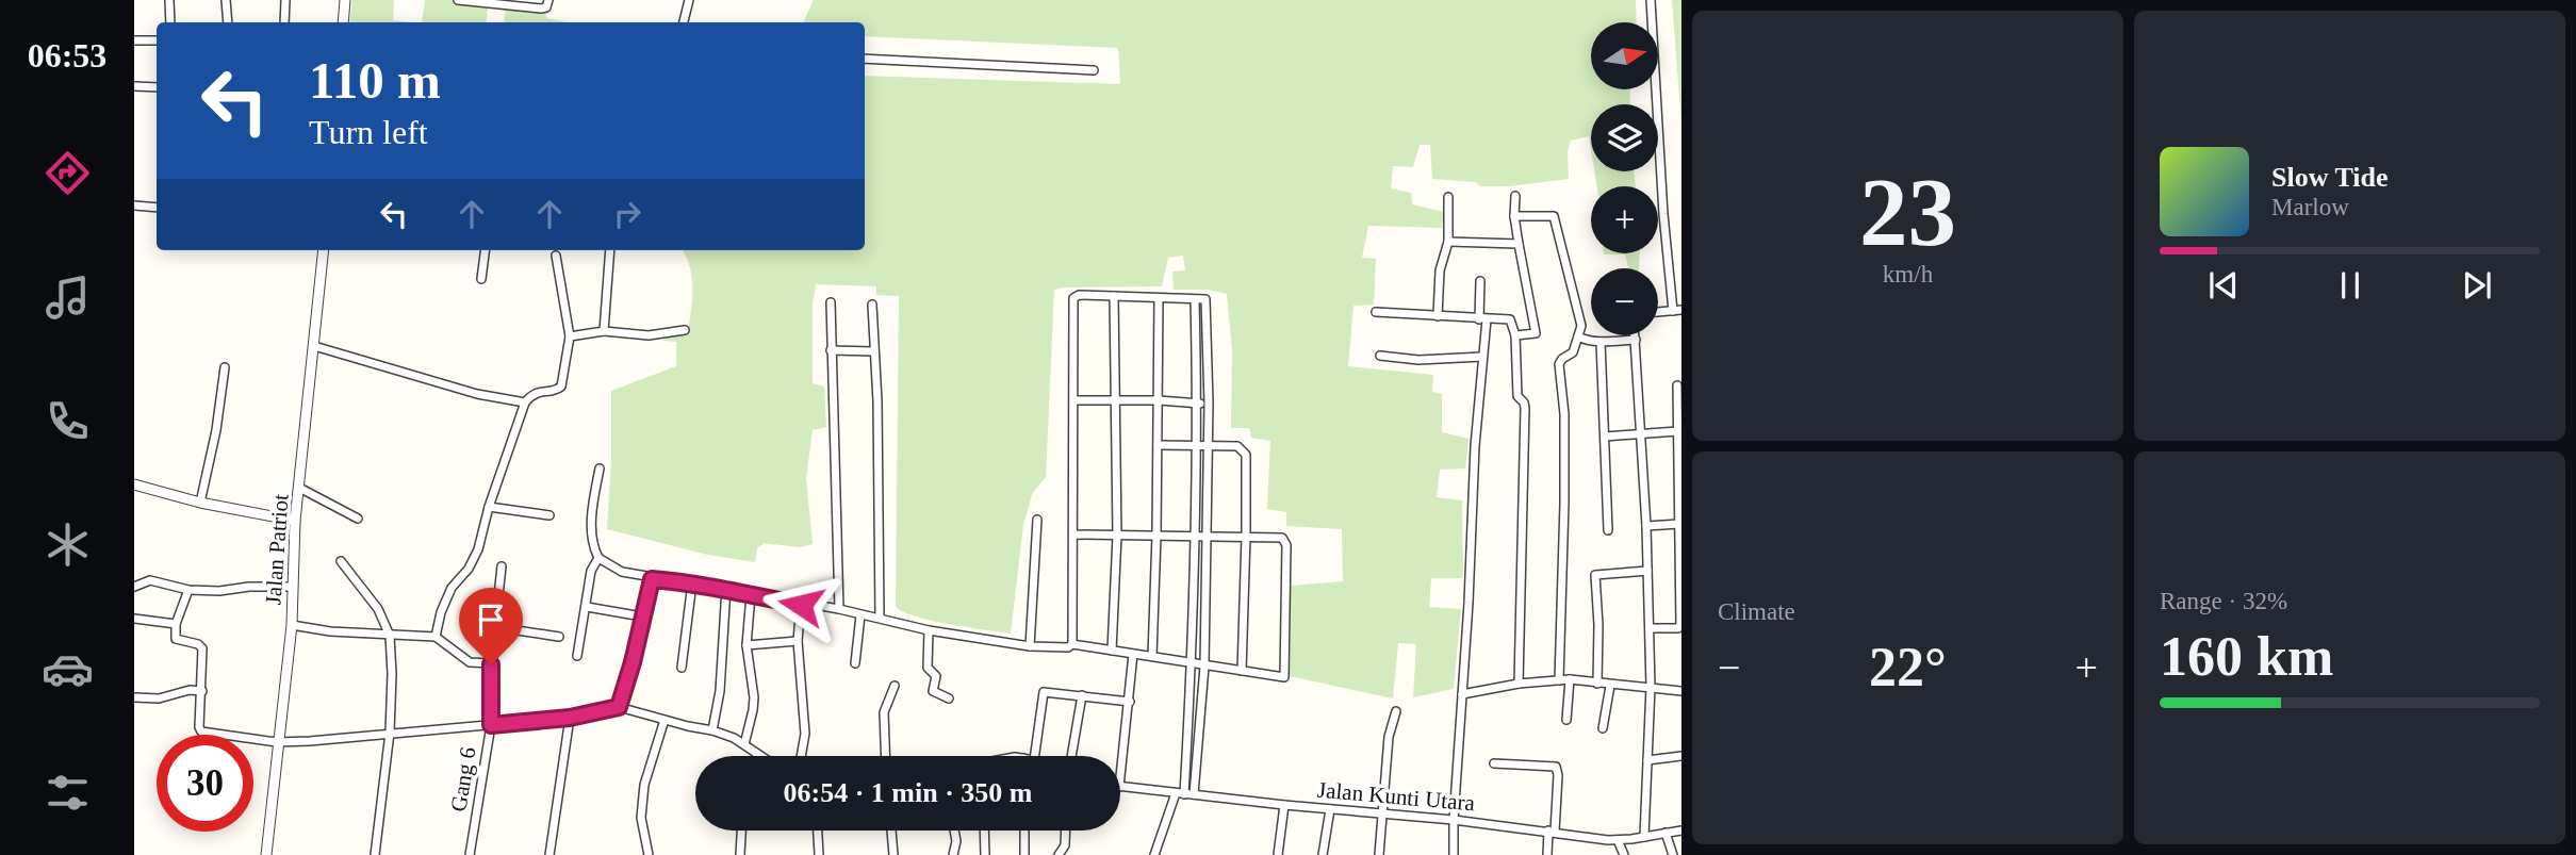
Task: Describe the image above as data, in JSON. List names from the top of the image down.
{
  "streets": {
    "street": ["Jalan Patriot", "Gang 6", "Jalan Kunti Utara"]
  },
  "north": "right",
  "page": {
    "tabs": "06:53",
    "tile": [
      ["23", "km/h"],
      "Climate",
      ["Range · 32%", "160 km"]
    ],
    "map_buttons": ["+", "−"],
    "turn": ["110 m", "Turn left"],
    "song": ["Slow Tide", "Marlow"],
    "heat": ["−", "22°", "+"],
    "limit": "30",
    "trip": "06:54 · 1 min · 350 m"
  }
}
